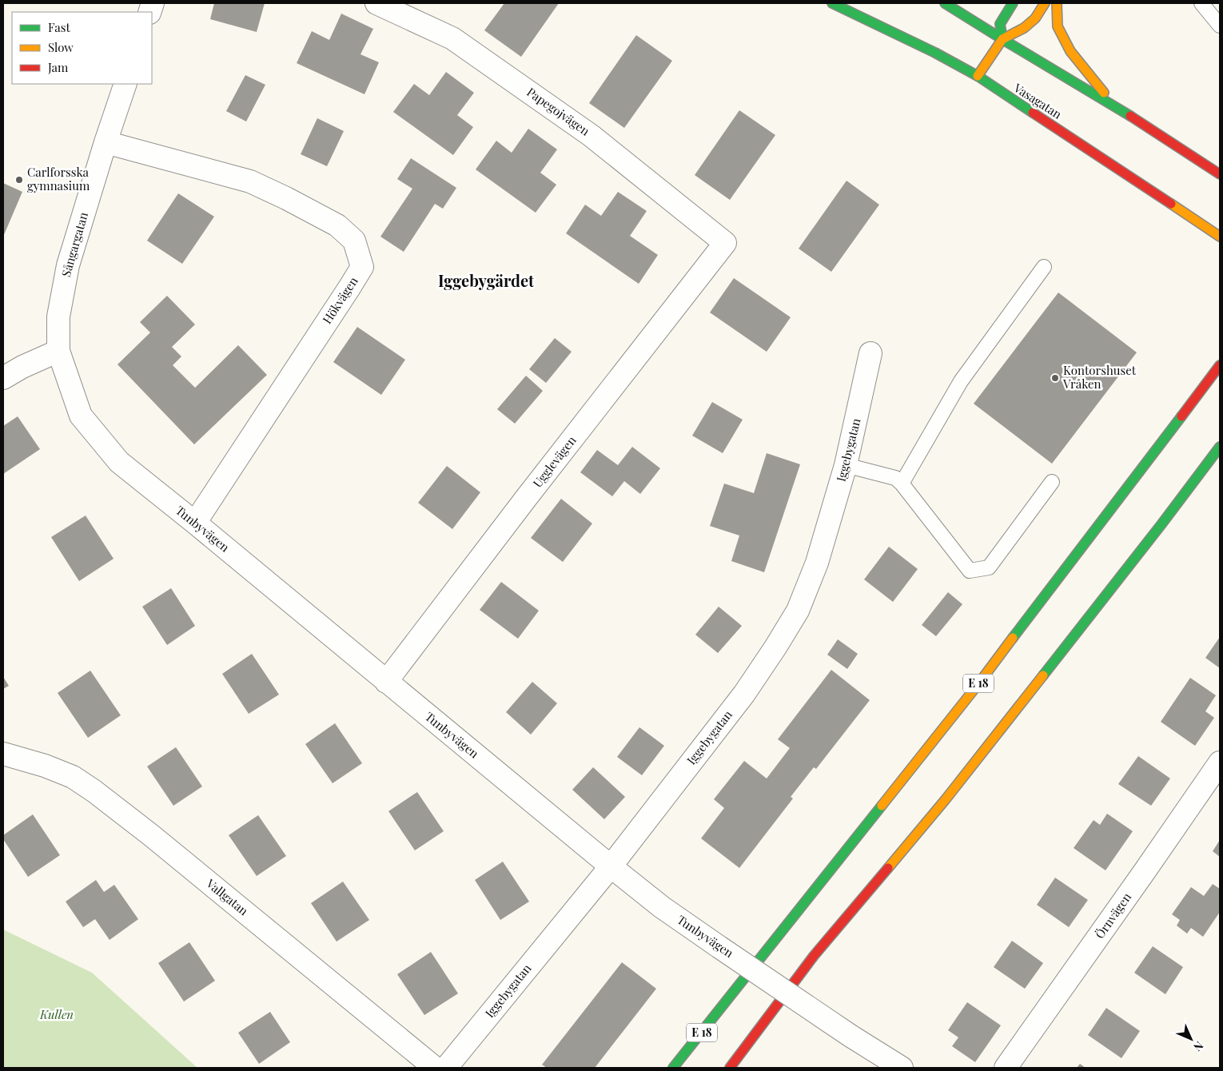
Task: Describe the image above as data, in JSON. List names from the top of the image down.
{
  "streets": {
    "main road": ["Vasagatan", "E 18"],
    "street": [
      "Papegojvägen",
      "Sångargatan",
      "Hökvägen",
      "Iggebygatan",
      "Ugglevägen",
      "Tunbyvägen",
      "Vallgatan",
      "Örnvägen"
    ]
  },
  "crossings": [
    ["Papegojvägen", "Ugglevägen"],
    ["Sångargatan", "Hökvägen"],
    ["Sångargatan", "Tunbyvägen"],
    ["Hökvägen", "Tunbyvägen"],
    ["Iggebygatan", "Tunbyvägen"],
    ["Ugglevägen", "Tunbyvägen"]
  ],
  "districts": ["Iggebygärdet"],
  "parks": ["Kullen"],
  "places": ["Carlforsska gymnasium", "Kontorshuset Vråken"],
  "legend": ["Fast", "Slow", "Jam"],
  "north": "bottom right"
}
